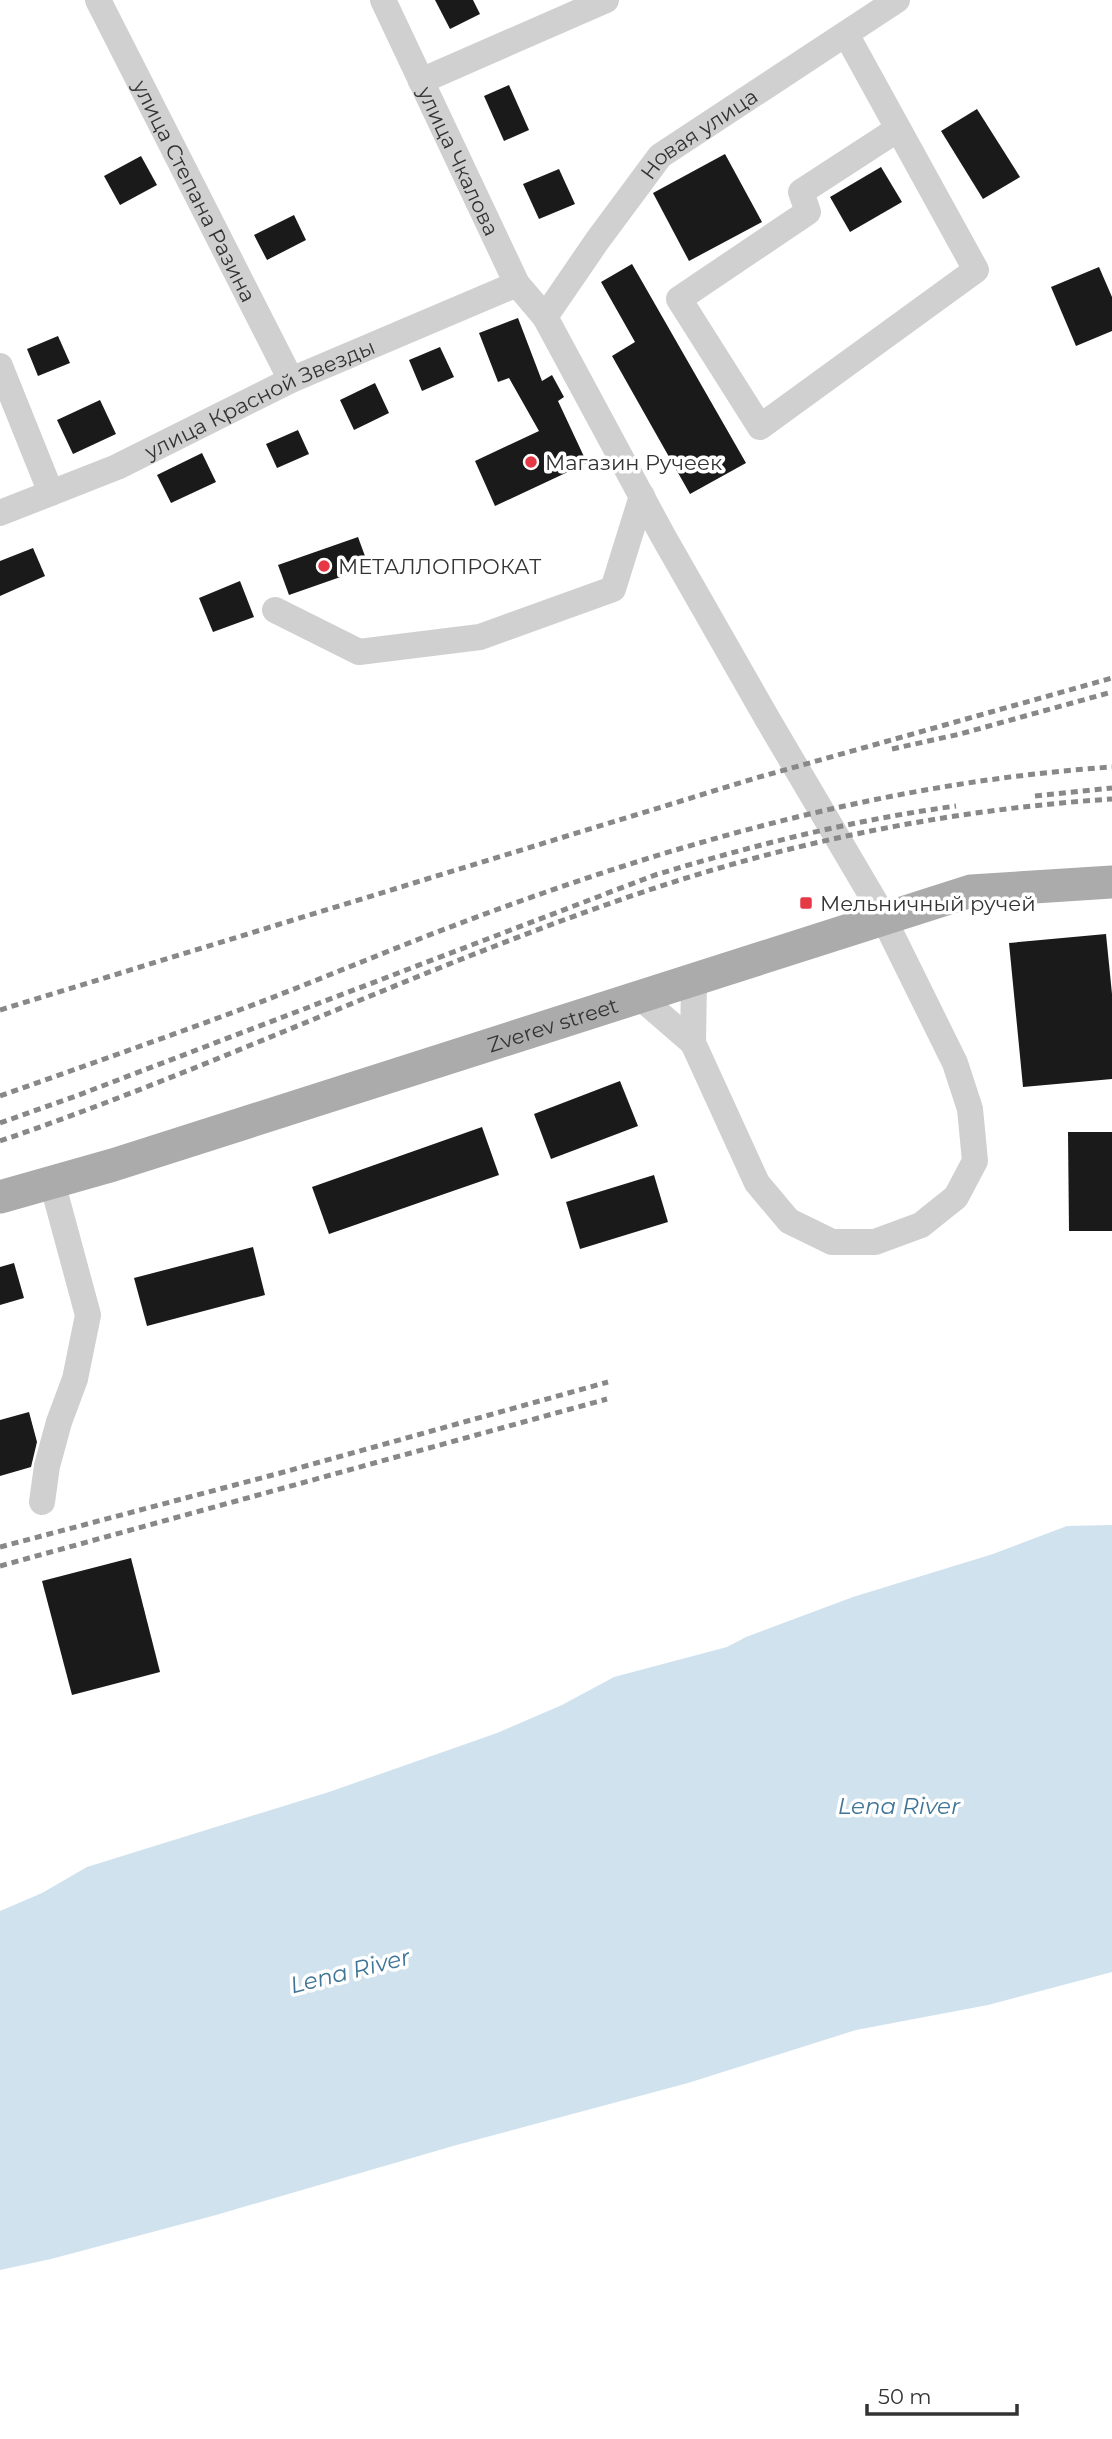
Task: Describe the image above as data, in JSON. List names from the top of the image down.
{
  "streets": {
    "main road": ["Zverev street"],
    "street": [
      "Новая улица",
      "улица Чкалова",
      "улица Степана Разина",
      "улица Красной Звезды"
    ]
  },
  "crossings": [
    ["Новая улица", "улица Чкалова"],
    ["улица Чкалова", "улица Красной Звезды"],
    ["улица Степана Разина", "улица Красной Звезды"]
  ],
  "water": ["Lena River"],
  "places": {
    "other": ["Магазин Ручеек", "МЕТАЛЛОПРОКАТ"],
    "transit": ["Мельничный ручей"]
  },
  "scale_bar": "50 m"
}
